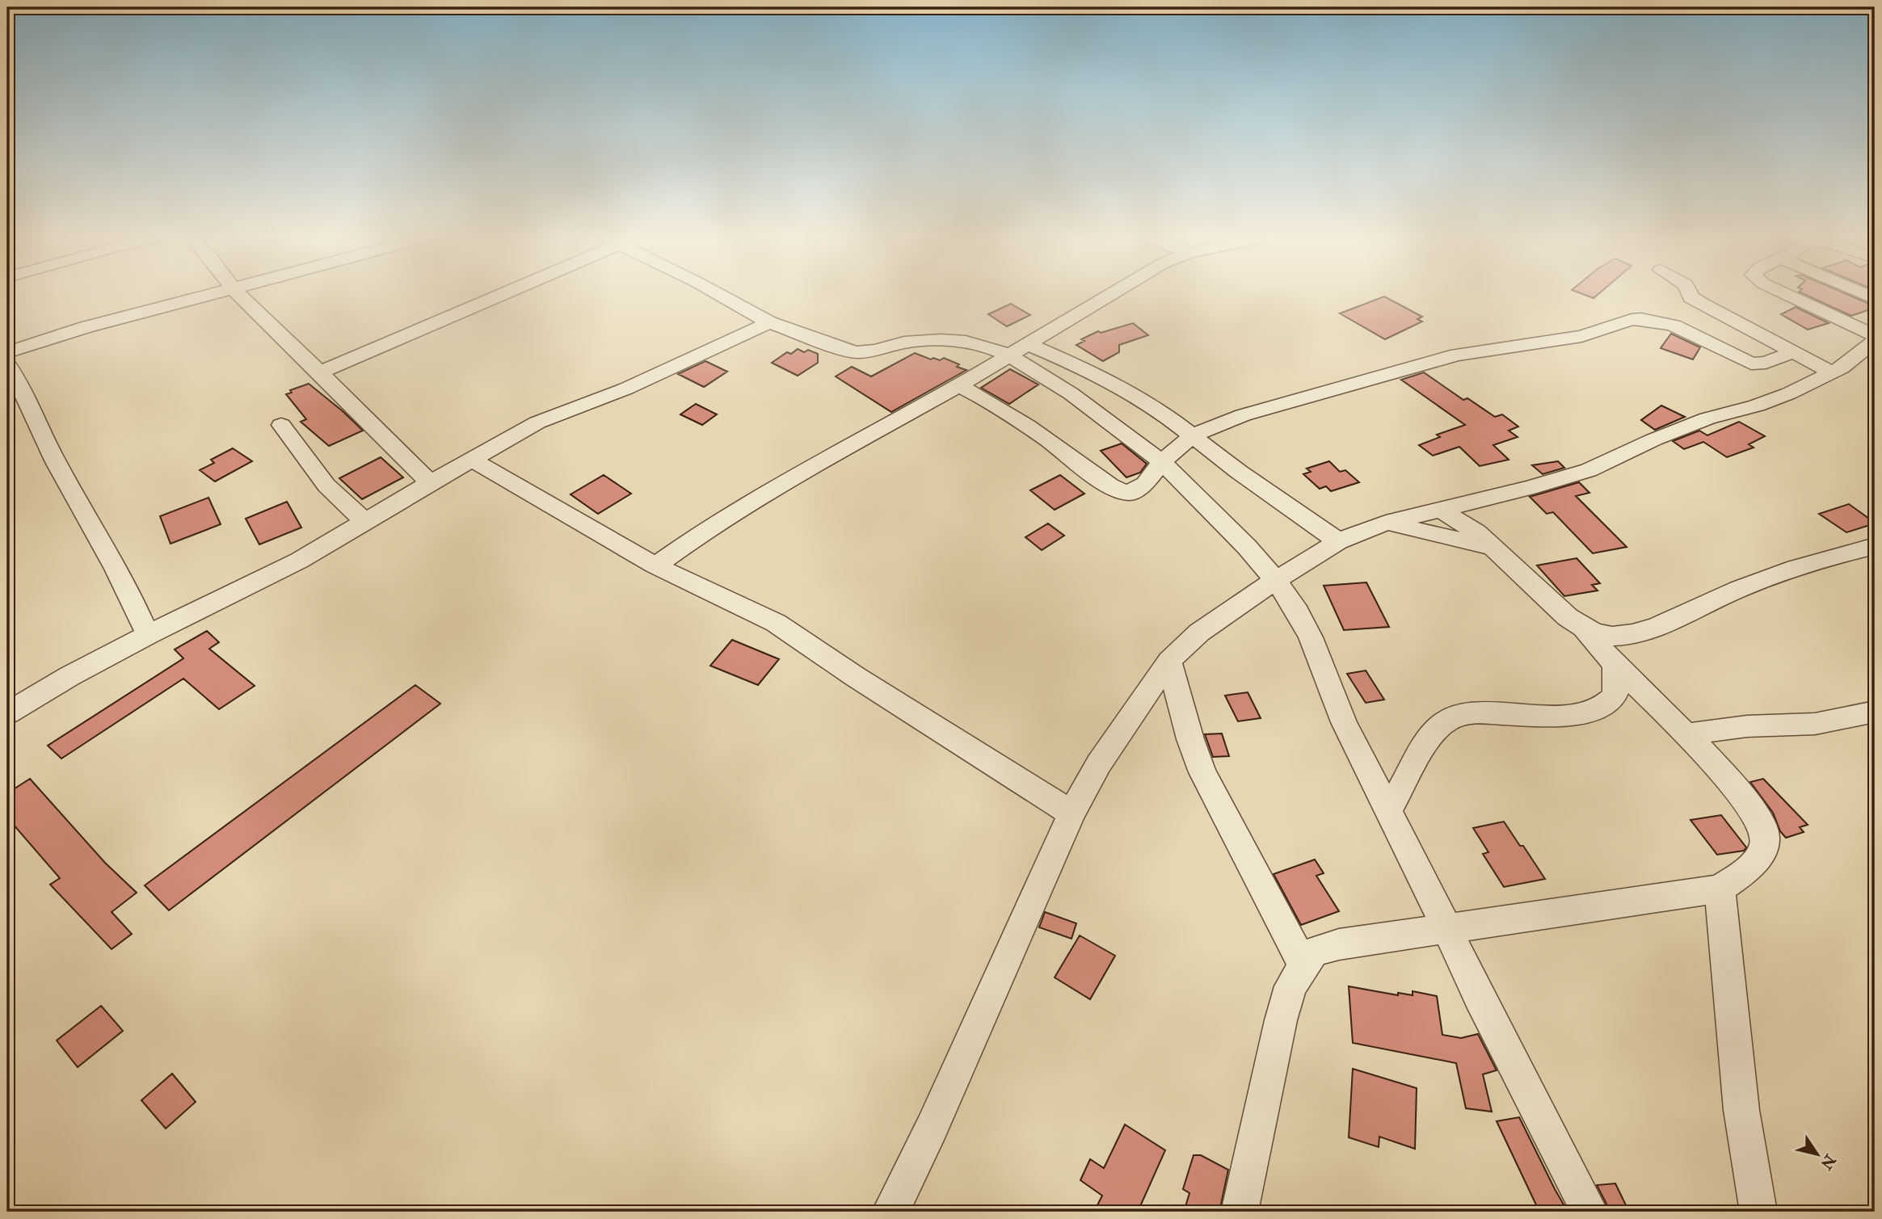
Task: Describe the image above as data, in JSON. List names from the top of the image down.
{
  "north": "bottom right"
}
